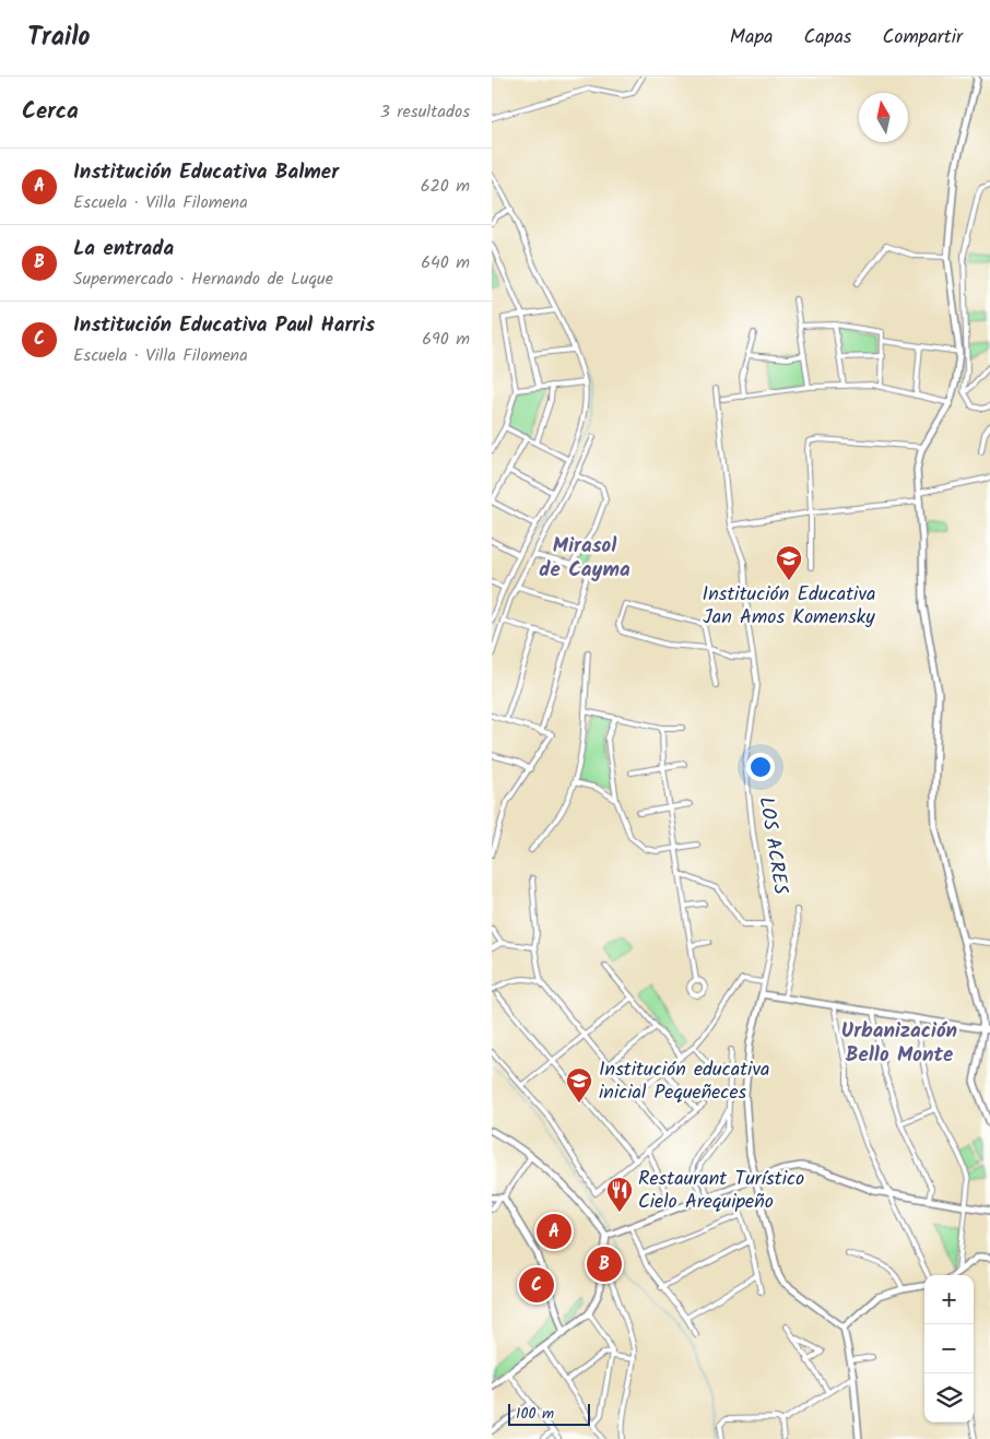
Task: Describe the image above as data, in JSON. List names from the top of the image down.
{
  "streets": {
    "street": ["LOS ACRES"]
  },
  "districts": ["Mirasol de Cayma", "Urbanización Bello Monte"],
  "places": {
    "school or university": ["Institución Educativa Jan Amos Komensky", "Institución educativa inicial Pequeñeces"],
    "restaurant": ["Restaurant Turístico Cielo Arequipeño"]
  },
  "scale_bar": "100 m",
  "north": "top",
  "page": {
    "header": "Trailo",
    "nav": ["Mapa", "Capas", "Compartir"],
    "heading": ["Cerca", "3 resultados"],
    "list": [
      {
        "mark": "A",
        "name": "Institución Educativa Balmer",
        "note": "Escuela · Villa Filomena",
        "value": "620 m"
      },
      {
        "mark": "B",
        "name": "La entrada",
        "note": "Supermercado · Hernando de Luque",
        "value": "640 m"
      },
      {
        "mark": "C",
        "name": "Institución Educativa Paul Harris",
        "note": "Escuela · Villa Filomena",
        "value": "690 m"
      }
    ],
    "pins": ["A", "B", "C"],
    "map_buttons": ["+", "−"],
    "scale": "100 m"
  }
}
